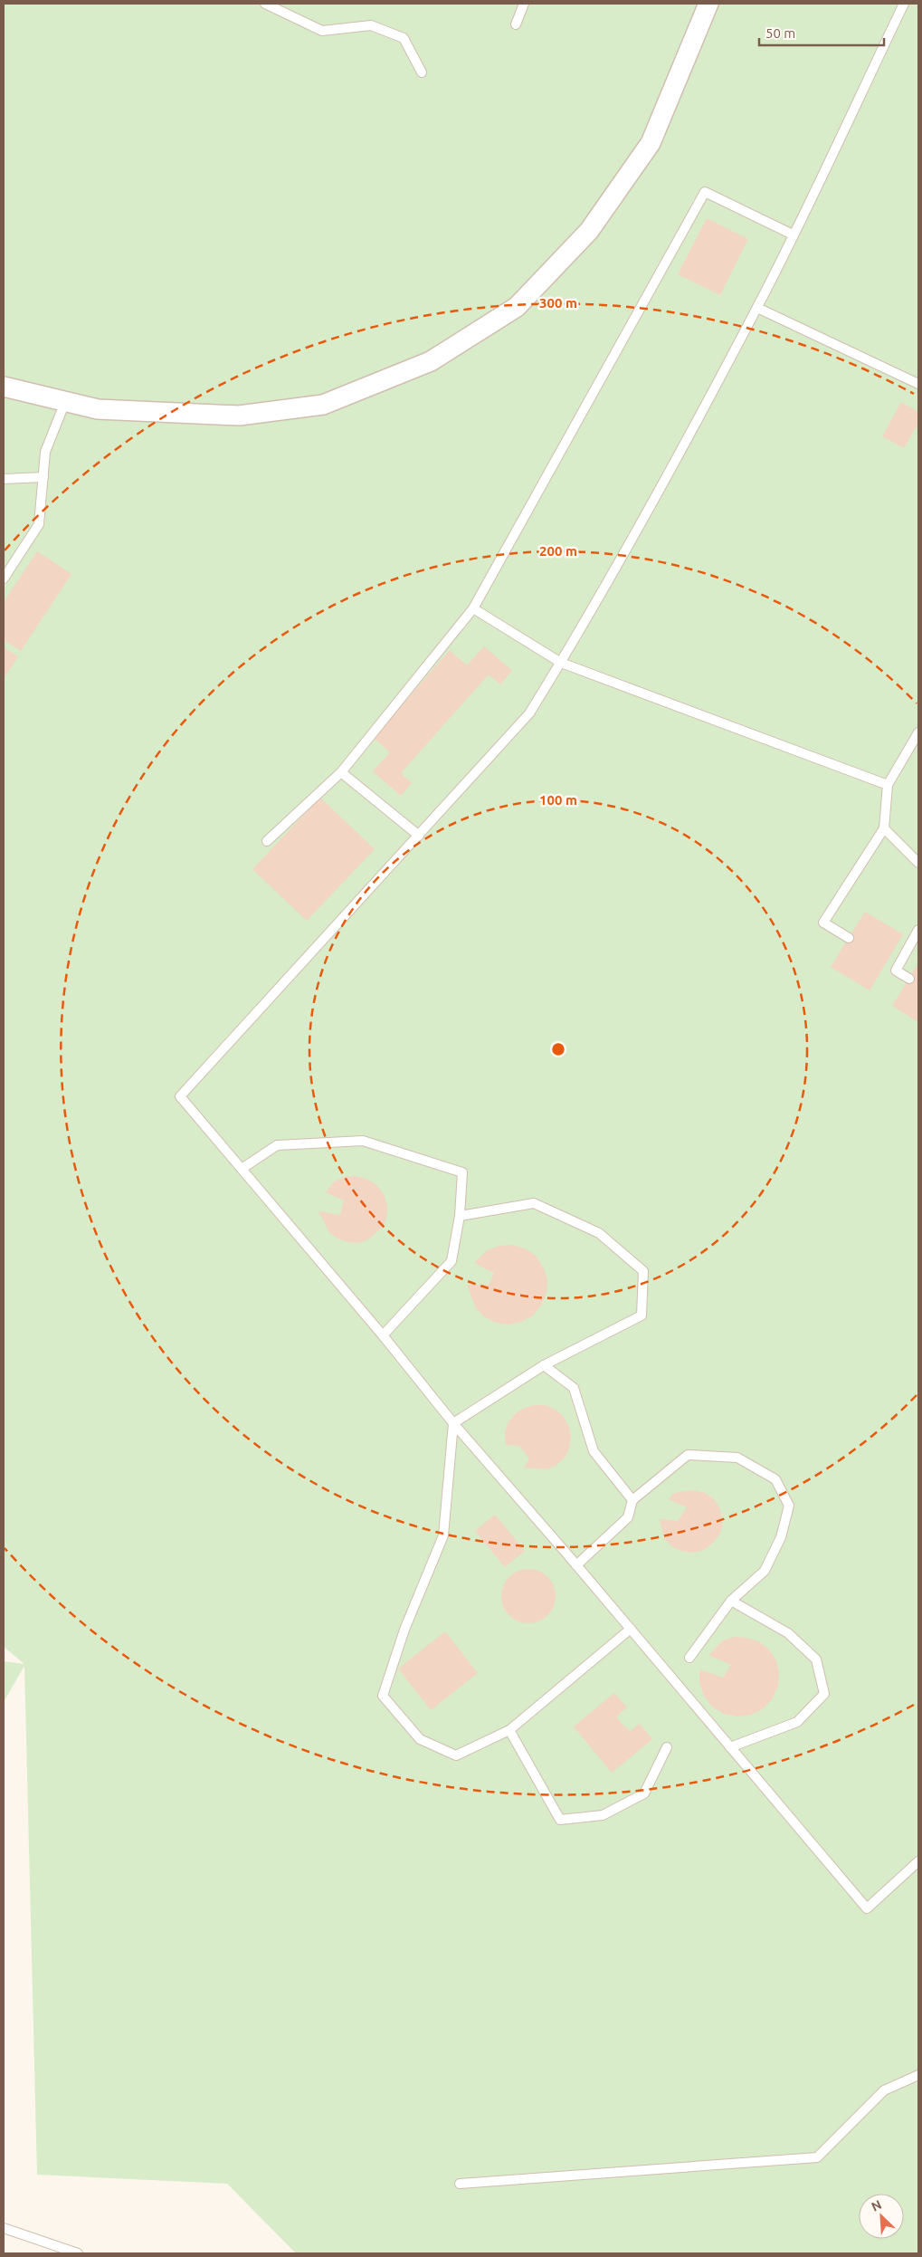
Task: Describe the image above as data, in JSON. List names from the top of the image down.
{
  "scale_bar": "50 m",
  "north": "top left",
  "rings": ["300 m", "200 m", "100 m"]
}
